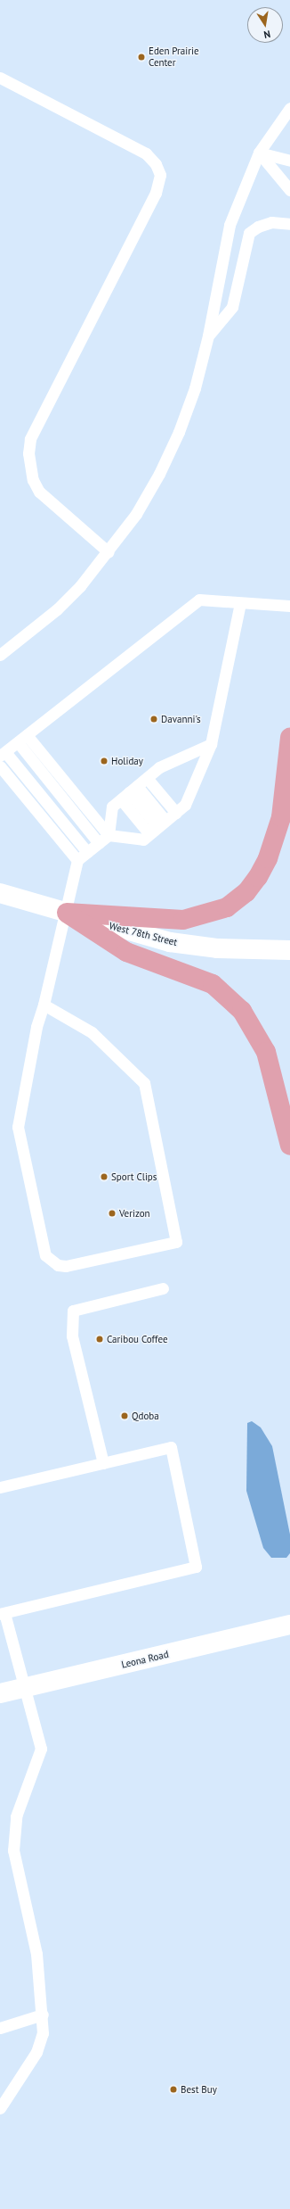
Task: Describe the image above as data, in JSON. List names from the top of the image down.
{
  "streets": {
    "street": ["West 78th Street", "Leona Road"]
  },
  "places": [
    "Eden Prairie Center",
    "Davanni's",
    "Holiday",
    "Sport Clips",
    "Verizon",
    "Caribou Coffee",
    "Qdoba",
    "Best Buy"
  ],
  "north": "bottom"
}
